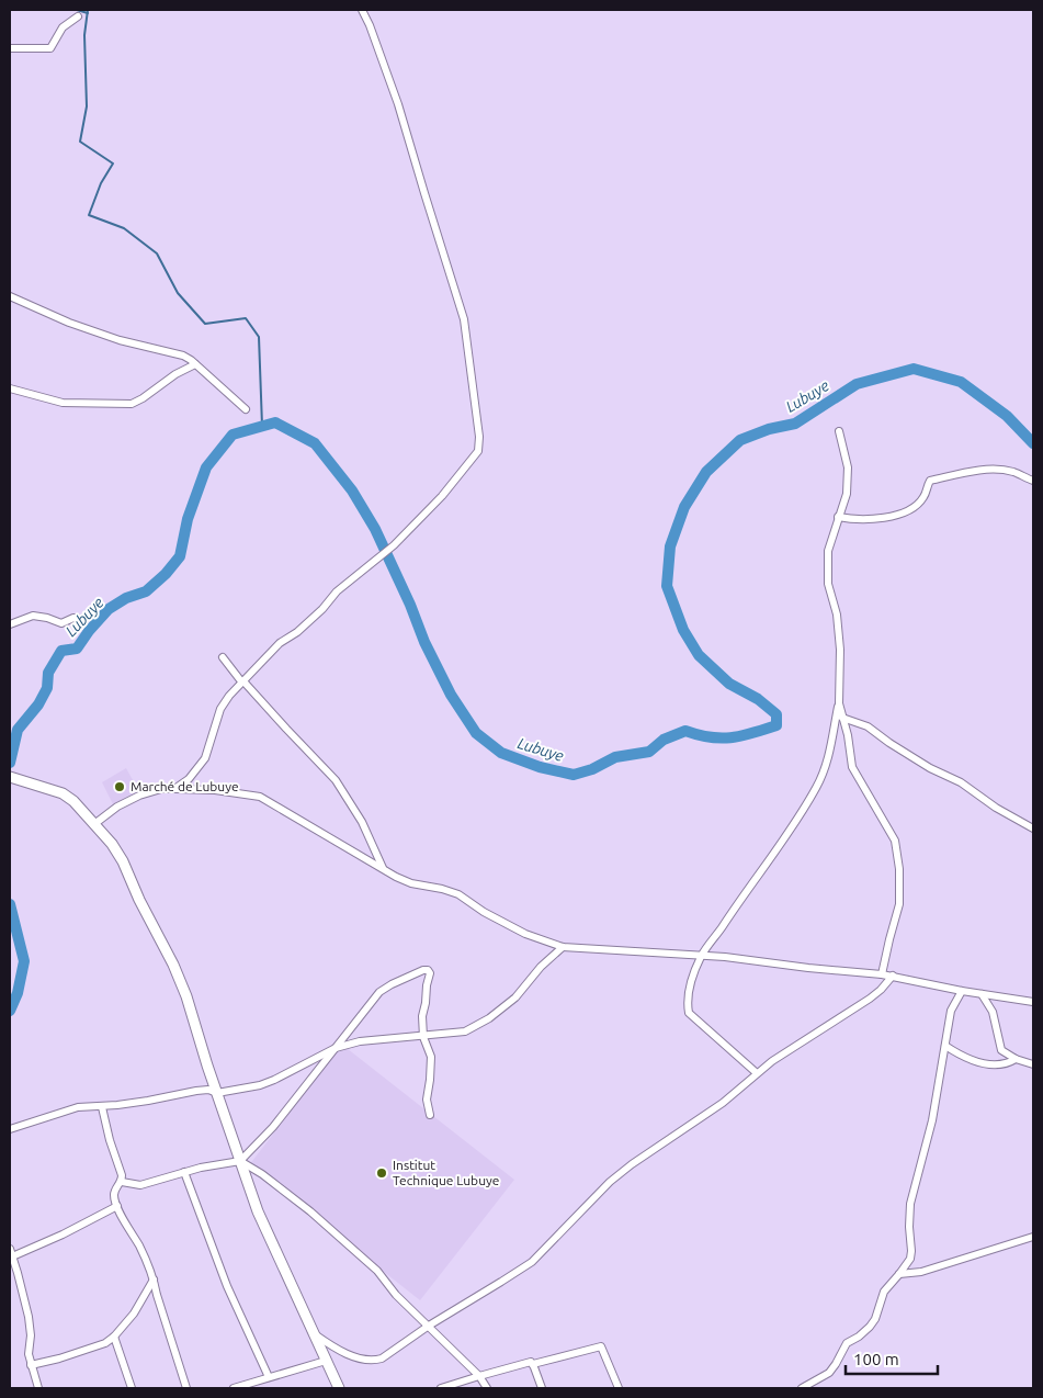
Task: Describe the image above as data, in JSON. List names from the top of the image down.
{
  "water": ["Lubuye"],
  "places": ["Marché de Lubuye", "Institut Technique Lubuye"],
  "scale_bar": "100 m"
}
